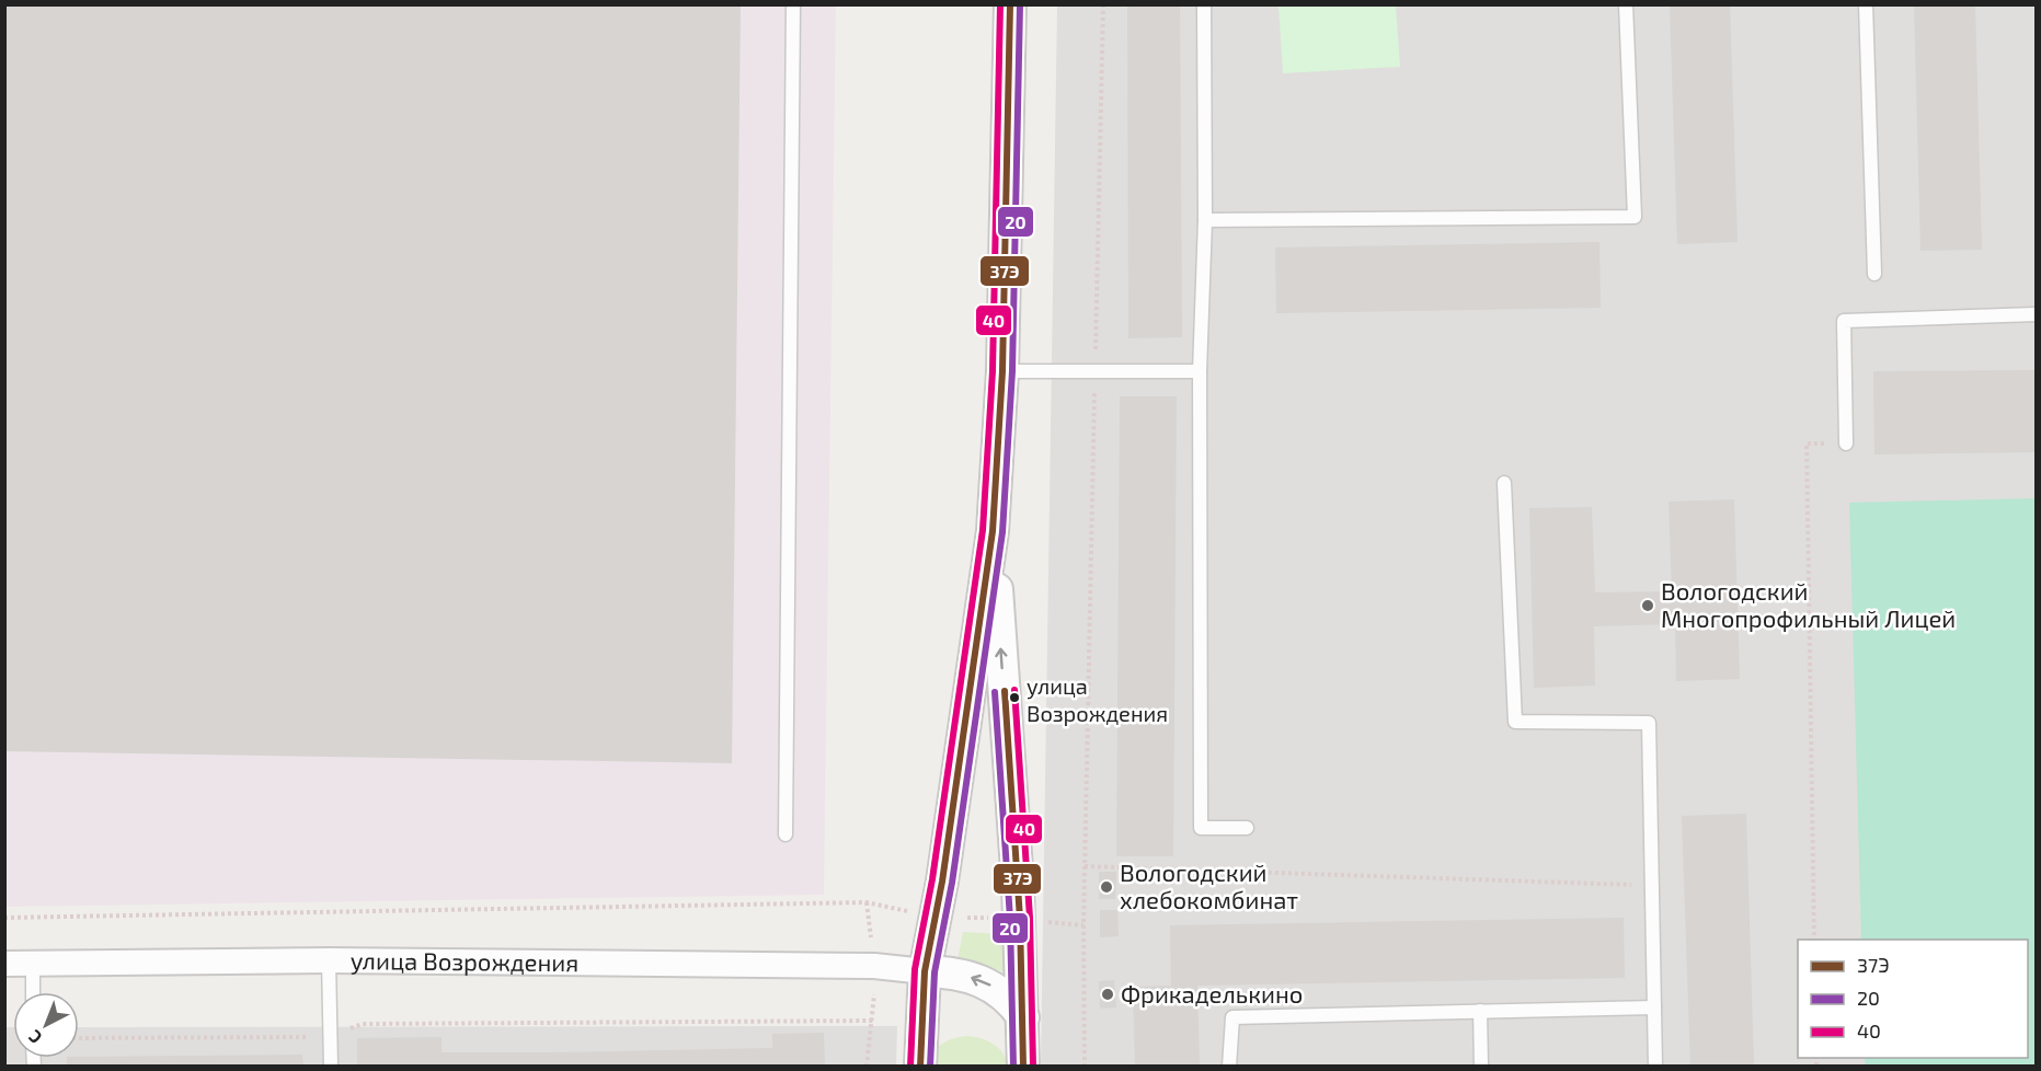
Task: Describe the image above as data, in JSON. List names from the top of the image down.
{
  "streets": {
    "street": ["улица Возрождения"]
  },
  "places": [
    "Вологодский Многопрофильный Лицей",
    "улица Возрождения",
    "Вологодский хлебокомбинат",
    "Фрикаделькино"
  ],
  "lines": ["transit line 37Э", "transit line 20", "transit line 40"],
  "legend": ["37Э", "20", "40"],
  "north": "bottom left"
}
